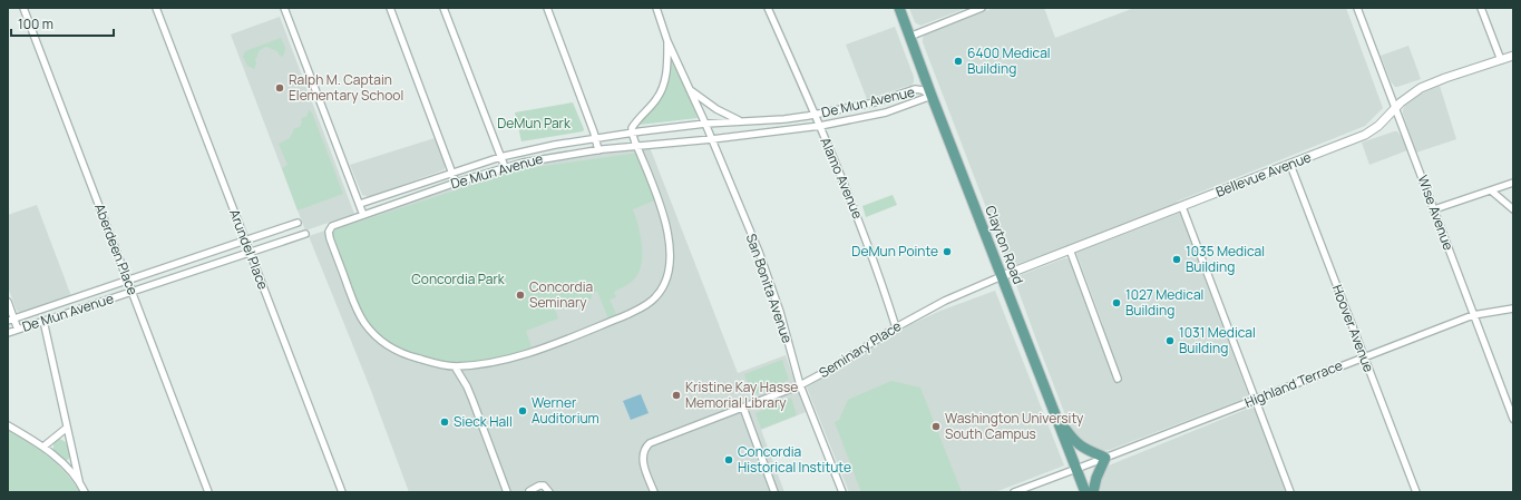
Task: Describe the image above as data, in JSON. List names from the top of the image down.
{
  "streets": {
    "main road": ["Clayton Road"],
    "street": [
      "De Mun Avenue",
      "Bellevue Avenue",
      "Alamo Avenue",
      "Wise Avenue",
      "Aberdeen Place",
      "Arundel Place",
      "San Bonita Avenue",
      "Hoover Avenue",
      "Seminary Place",
      "Highland Terrace"
    ]
  },
  "crossings": [
    ["De Mun Avenue", "Alamo Avenue"],
    ["De Mun Avenue", "Clayton Road"],
    ["De Mun Avenue", "Aberdeen Place"],
    ["De Mun Avenue", "Arundel Place"],
    ["De Mun Avenue", "San Bonita Avenue"],
    ["Bellevue Avenue", "Wise Avenue"],
    ["Bellevue Avenue", "Clayton Road"],
    ["Bellevue Avenue", "Hoover Avenue"],
    ["Bellevue Avenue", "Seminary Place"],
    ["Alamo Avenue", "Seminary Place"],
    ["Wise Avenue", "Highland Terrace"],
    ["Clayton Road", "Seminary Place"],
    ["Clayton Road", "Highland Terrace"],
    ["San Bonita Avenue", "Seminary Place"],
    ["Hoover Avenue", "Highland Terrace"]
  ],
  "parks": ["DeMun Park", "Concordia Park"],
  "places": [
    "6400 Medical Building",
    "Ralph M. Captain Elementary School",
    "DeMun Pointe",
    "1035 Medical Building",
    "Concordia Seminary",
    "1027 Medical Building",
    "1031 Medical Building",
    "Kristine Kay Hasse Memorial Library",
    "Werner Auditorium",
    "Sieck Hall",
    "Washington University South Campus",
    "Concordia Historical Institute"
  ],
  "scale_bar": "100 m"
}
